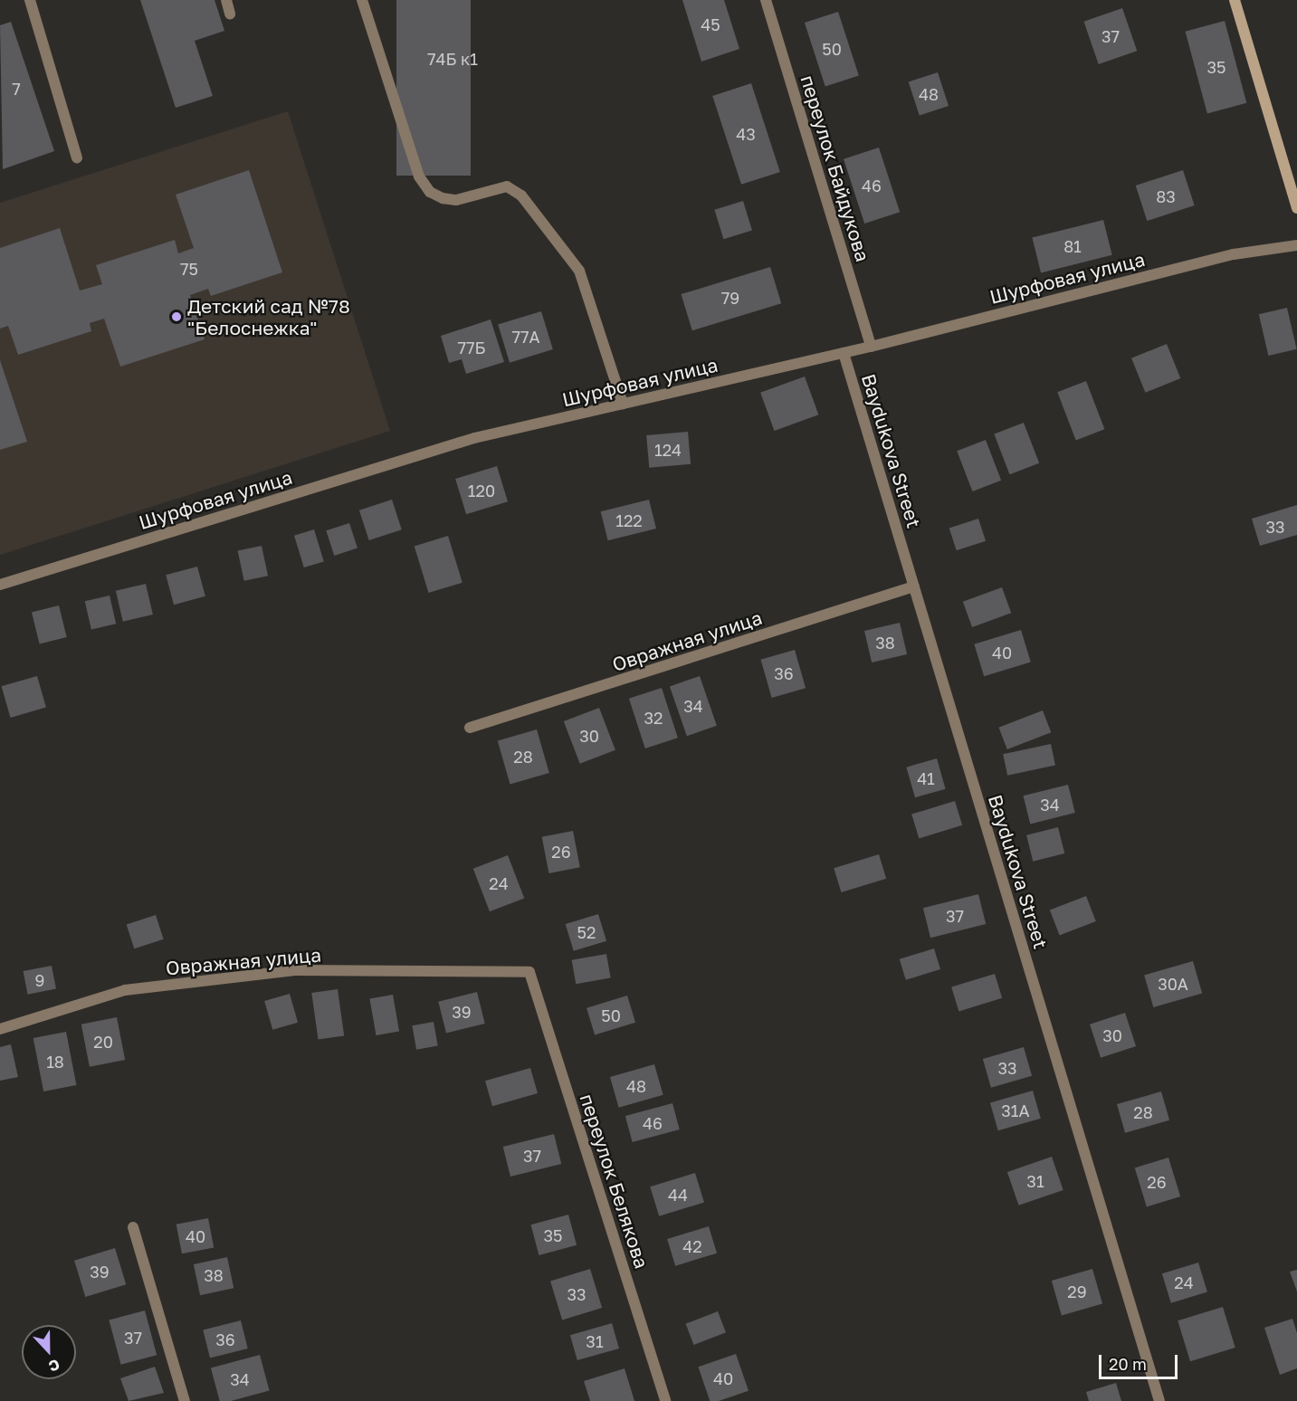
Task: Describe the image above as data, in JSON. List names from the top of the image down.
{
  "streets": {
    "street": [
      "переулок Байдукова",
      "Шурфовая улица",
      "Baydukova Street",
      "Овражная улица",
      "переулок Белякова"
    ]
  },
  "crossings": [
    ["переулок Байдукова", "Шурфовая улица"],
    ["Шурфовая улица", "Baydukova Street"],
    ["Baydukova Street", "Овражная улица"],
    ["Овражная улица", "переулок Белякова"]
  ],
  "places": ["Детский сад №78 \"Белоснежка\""],
  "house_numbers": [
    "45",
    "37",
    "50",
    "74Б к1",
    "35",
    "7",
    "48",
    "43",
    "46",
    "83",
    "81",
    "75",
    "79",
    "77А",
    "77Б",
    "124",
    "120",
    "122",
    "33",
    "38",
    "40",
    "36",
    "34",
    "32",
    "30",
    "28",
    "41",
    "34",
    "26",
    "24",
    "37",
    "52",
    "9",
    "30А",
    "39",
    "50",
    "30",
    "20",
    "18",
    "33",
    "48",
    "31А",
    "28",
    "46",
    "37",
    "31",
    "26",
    "44",
    "35",
    "40",
    "42",
    "39",
    "38",
    "24",
    "29",
    "33",
    "37",
    "36",
    "31",
    "40",
    "34"
  ],
  "scale_bar": "20 m",
  "north": "bottom"
}
